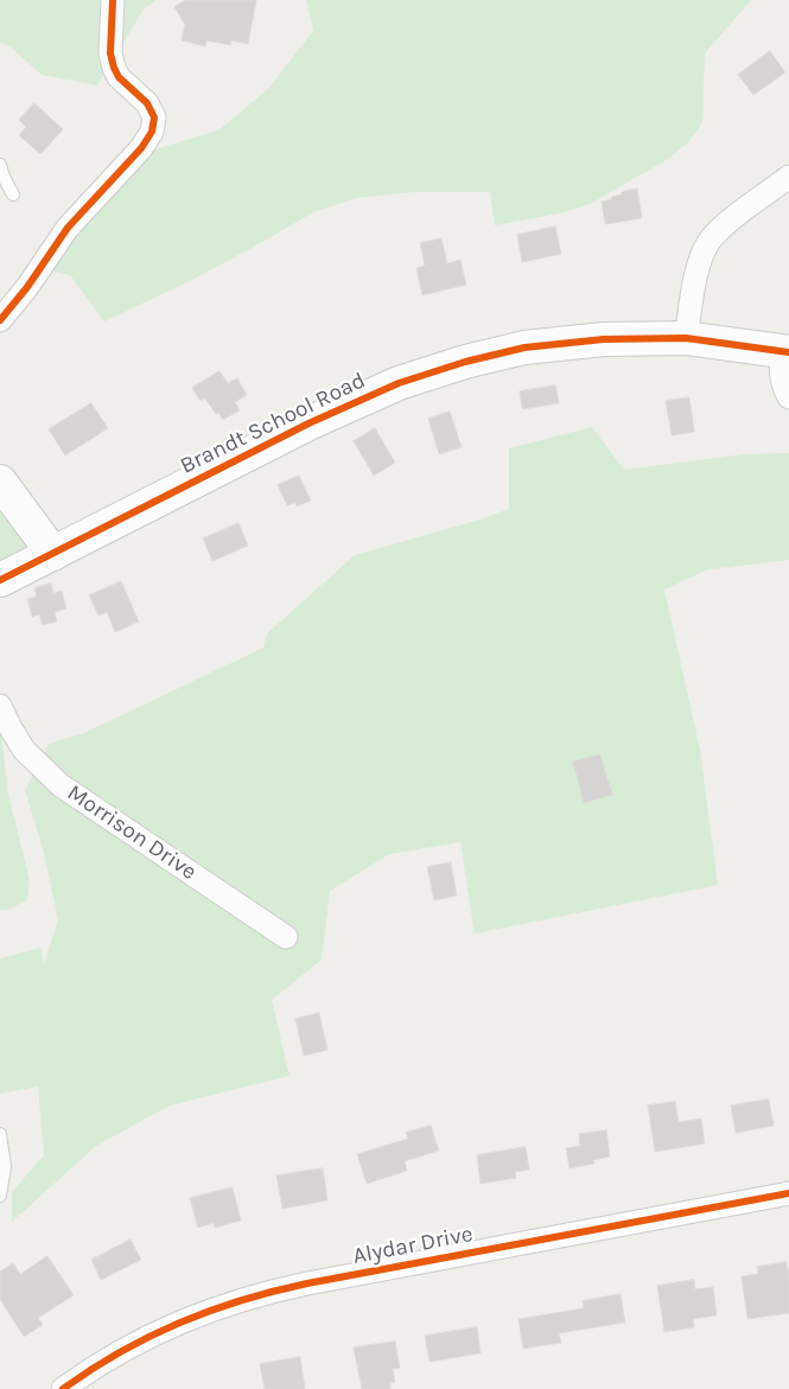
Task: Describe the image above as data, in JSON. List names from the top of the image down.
{
  "streets": {
    "street": ["Brandt School Road", "Morrison Drive", "Alydar Drive"]
  }
}
